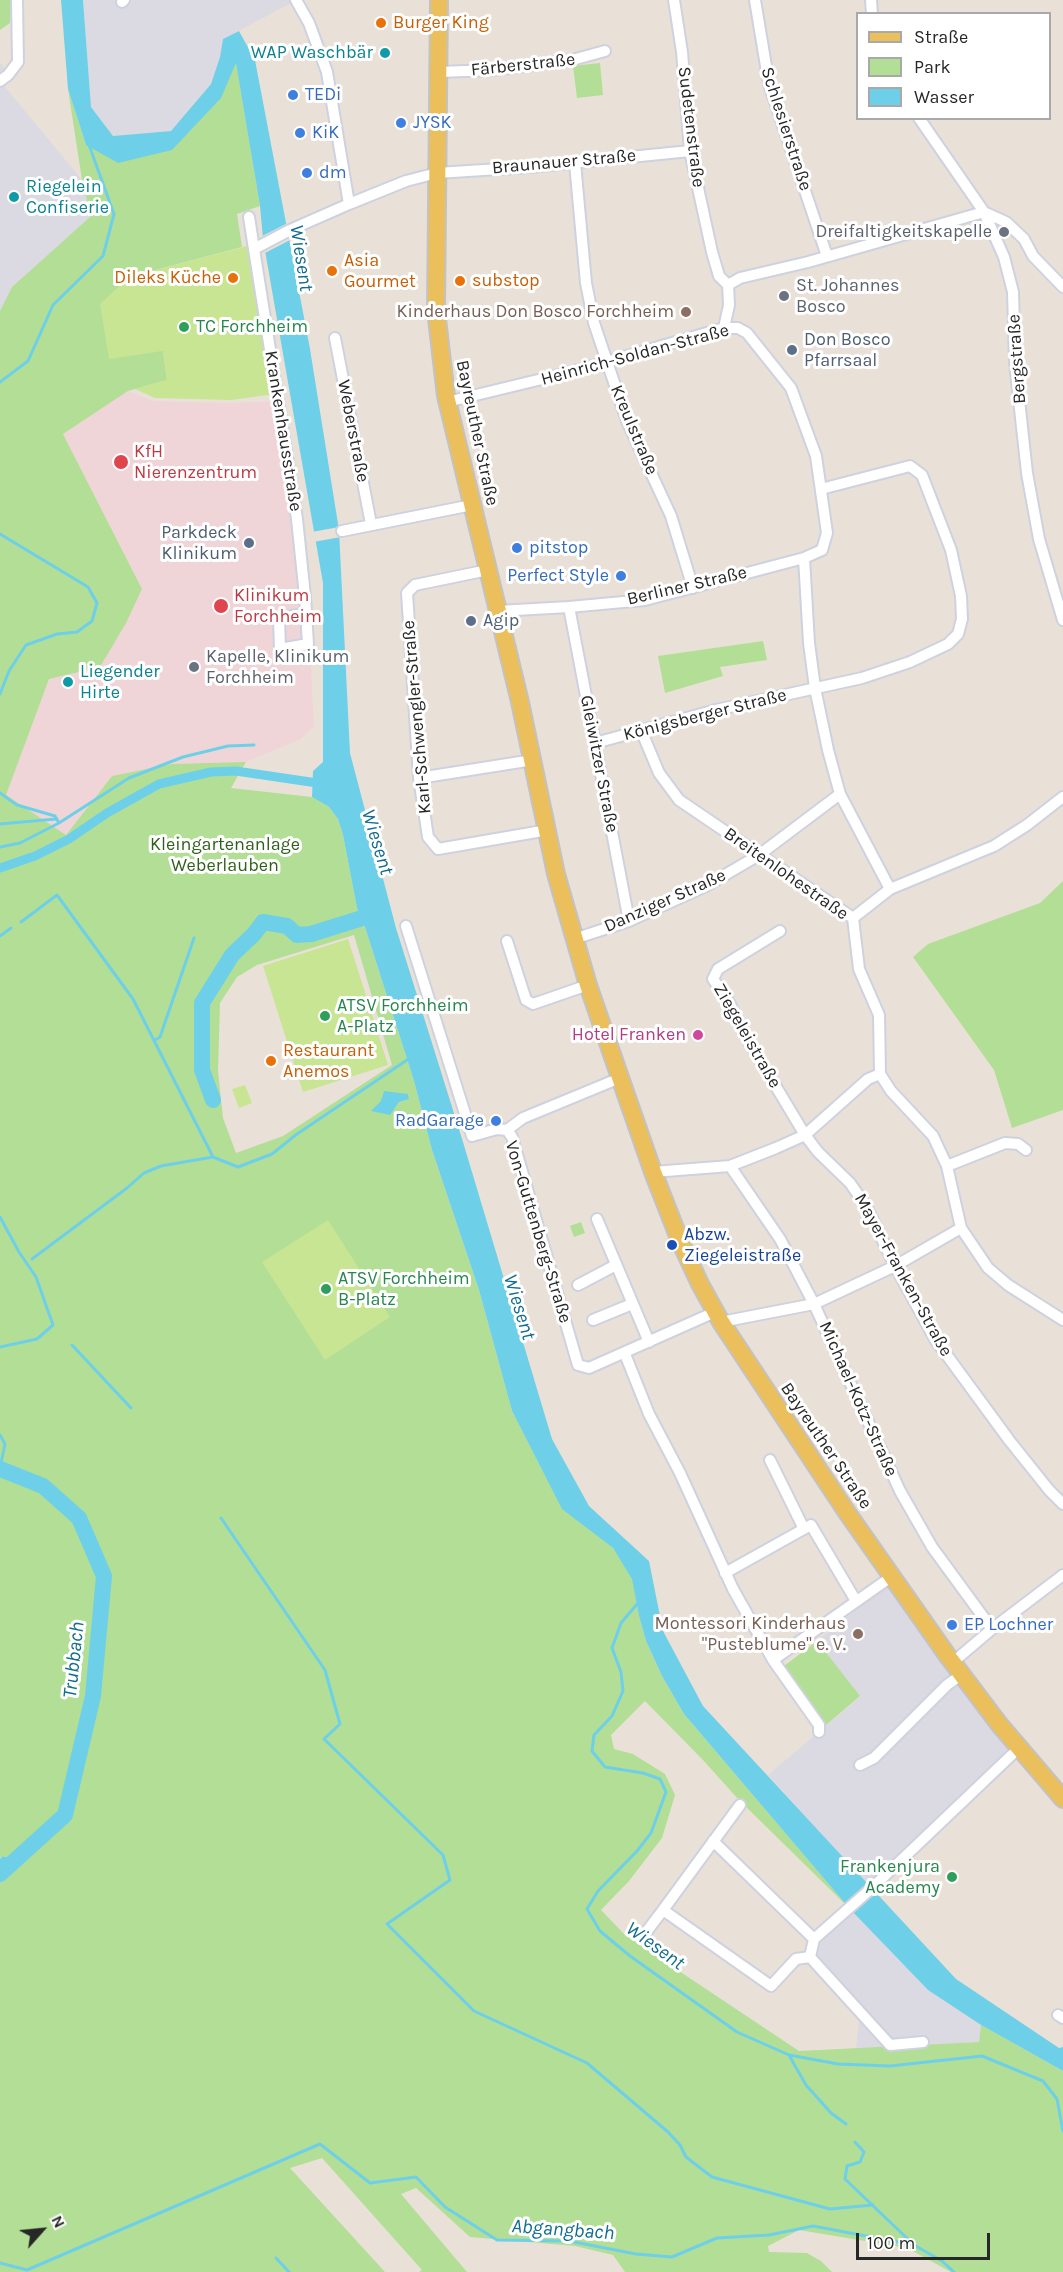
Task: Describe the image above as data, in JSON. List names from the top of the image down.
{
  "streets": {
    "main road": ["Bayreuther Straße"],
    "street": [
      "Färberstraße",
      "Sudetenstraße",
      "Schlesierstraße",
      "Braunauer Straße",
      "Heinrich-Soldan-Straße",
      "Bergstraße",
      "Kreulstraße",
      "Krankenhausstraße",
      "Weberstraße",
      "Berliner Straße",
      "Königsberger Straße",
      "Karl-Schwengler-Straße",
      "Gleiwitzer Straße",
      "Breitenlohestraße",
      "Danziger Straße",
      "Ziegeleistraße",
      "Von-Guttenberg-Straße",
      "Mayer-Franken-Straße",
      "Michael-Kotz-Straße"
    ]
  },
  "crossings": [
    ["Färberstraße", "Bayreuther Straße"],
    ["Sudetenstraße", "Braunauer Straße"],
    ["Braunauer Straße", "Kreulstraße"],
    ["Braunauer Straße", "Bayreuther Straße"],
    ["Heinrich-Soldan-Straße", "Kreulstraße"],
    ["Heinrich-Soldan-Straße", "Bayreuther Straße"],
    ["Heinrich-Soldan-Straße", "Berliner Straße"],
    ["Heinrich-Soldan-Straße", "Königsberger Straße"],
    ["Kreulstraße", "Berliner Straße"],
    ["Bayreuther Straße", "Berliner Straße"],
    ["Bayreuther Straße", "Karl-Schwengler-Straße"],
    ["Bayreuther Straße", "Danziger Straße"],
    ["Bayreuther Straße", "Von-Guttenberg-Straße"],
    ["Berliner Straße", "Gleiwitzer Straße"],
    ["Königsberger Straße", "Gleiwitzer Straße"],
    ["Königsberger Straße", "Breitenlohestraße"],
    ["Gleiwitzer Straße", "Danziger Straße"],
    ["Breitenlohestraße", "Danziger Straße"],
    ["Ziegeleistraße", "Mayer-Franken-Straße"],
    ["Von-Guttenberg-Straße", "Mayer-Franken-Straße"],
    ["Von-Guttenberg-Straße", "Michael-Kotz-Straße"]
  ],
  "water": ["Wiesent", "Trubbach", "Abgangbach"],
  "parks": ["Kleingartenanlage Weberlauben"],
  "places": [
    "Burger King",
    "WAP Waschbär",
    "TEDi",
    "JYSK",
    "KiK",
    "dm",
    "Riegelein Confiserie",
    "Dreifaltigkeitskapelle",
    "Asia Gourmet",
    "Dileks Küche",
    "substop",
    "St. Johannes Bosco",
    "Kinderhaus Don Bosco Forchheim",
    "TC Forchheim",
    "Don Bosco Pfarrsaal",
    "KfH Nierenzentrum",
    "Parkdeck Klinikum",
    "pitstop",
    "Perfect Style",
    "Klinikum Forchheim",
    "Agip",
    "Kapelle, Klinikum Forchheim",
    "Liegender Hirte",
    "ATSV Forchheim A-Platz",
    "Hotel Franken",
    "Restaurant Anemos",
    "RadGarage",
    "Abzw. Ziegeleistraße",
    "ATSV Forchheim B-Platz",
    "EP Lochner",
    "Montessori Kinderhaus \"Pusteblume\" e. V.",
    "Frankenjura Academy"
  ],
  "legend": ["Straße", "Park", "Wasser"],
  "scale_bar": "100 m",
  "north": "top right"
}
